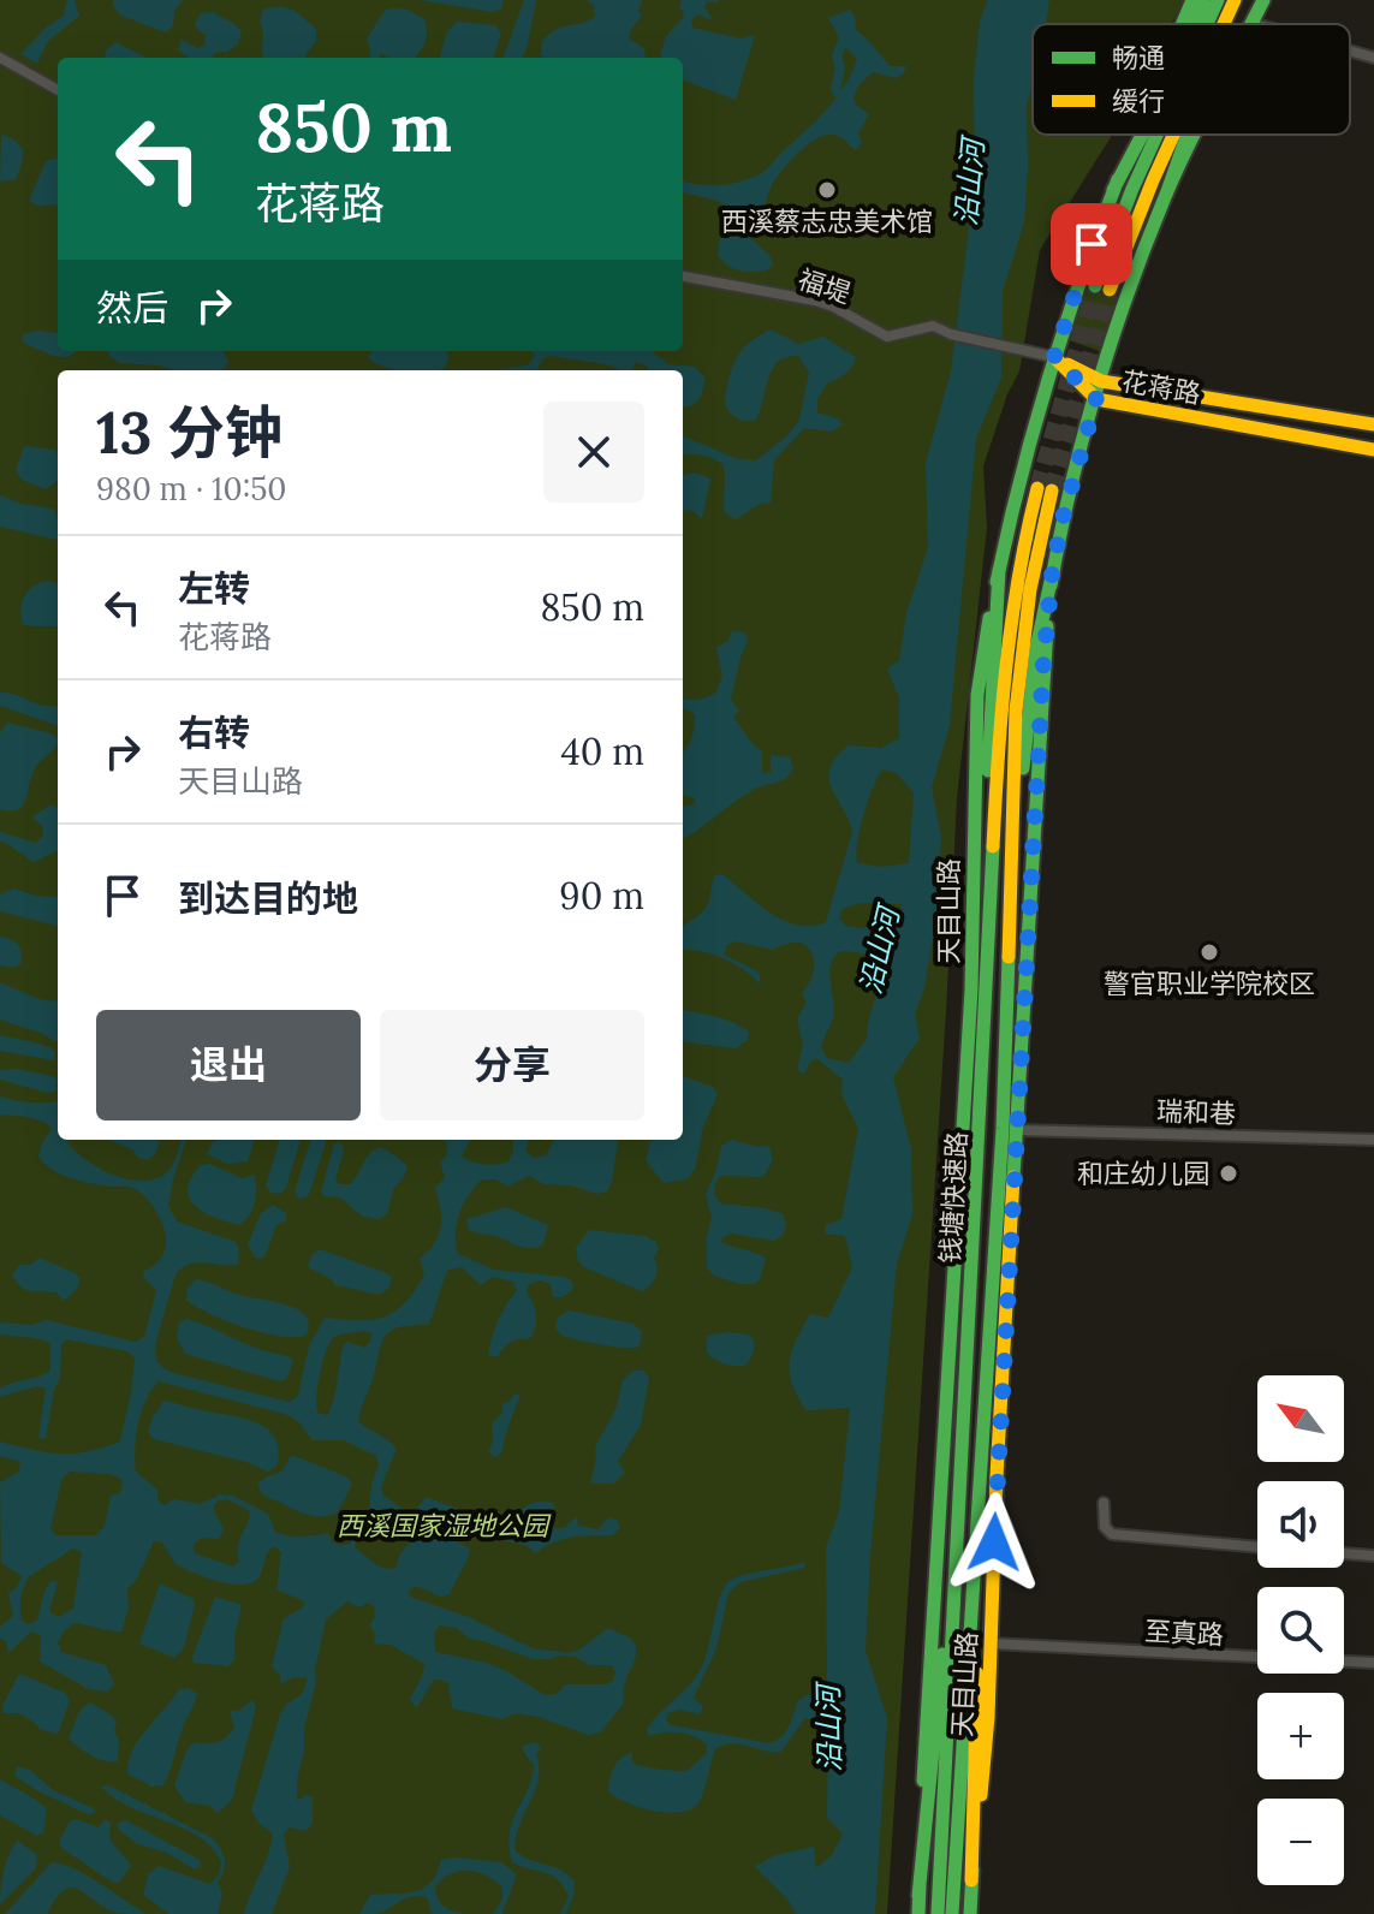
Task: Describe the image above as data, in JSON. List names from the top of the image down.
{
  "streets": {
    "main road": ["花蒋路", "天目山路", "钱塘快速路"],
    "street": ["福堤", "瑞和巷", "至真路"]
  },
  "crossings": [
    ["福堤", "花蒋路"],
    ["福堤", "天目山路"],
    ["花蒋路", "天目山路"],
    ["天目山路", "瑞和巷"],
    ["天目山路", "至真路"]
  ],
  "water": ["沿山河"],
  "parks": ["西溪国家湿地公园"],
  "places": ["西溪蔡志忠美术馆", "警官职业学院校区", "和庄幼儿园"],
  "legend": ["畅通", "缓行"],
  "north": "top left",
  "page": {
    "turn": ["850 m", "花蒋路"],
    "then": "然后",
    "heading": ["13 分钟", "980 m · 10:50"],
    "list": [
      {
        "name": "左转",
        "note": "花蒋路",
        "value": "850 m"
      },
      {
        "name": "右转",
        "note": "天目山路",
        "value": "40 m"
      },
      {
        "name": "到达目的地",
        "value": "90 m"
      }
    ],
    "buttons": ["退出", "分享"],
    "map_buttons": ["+", "−"]
  }
}
